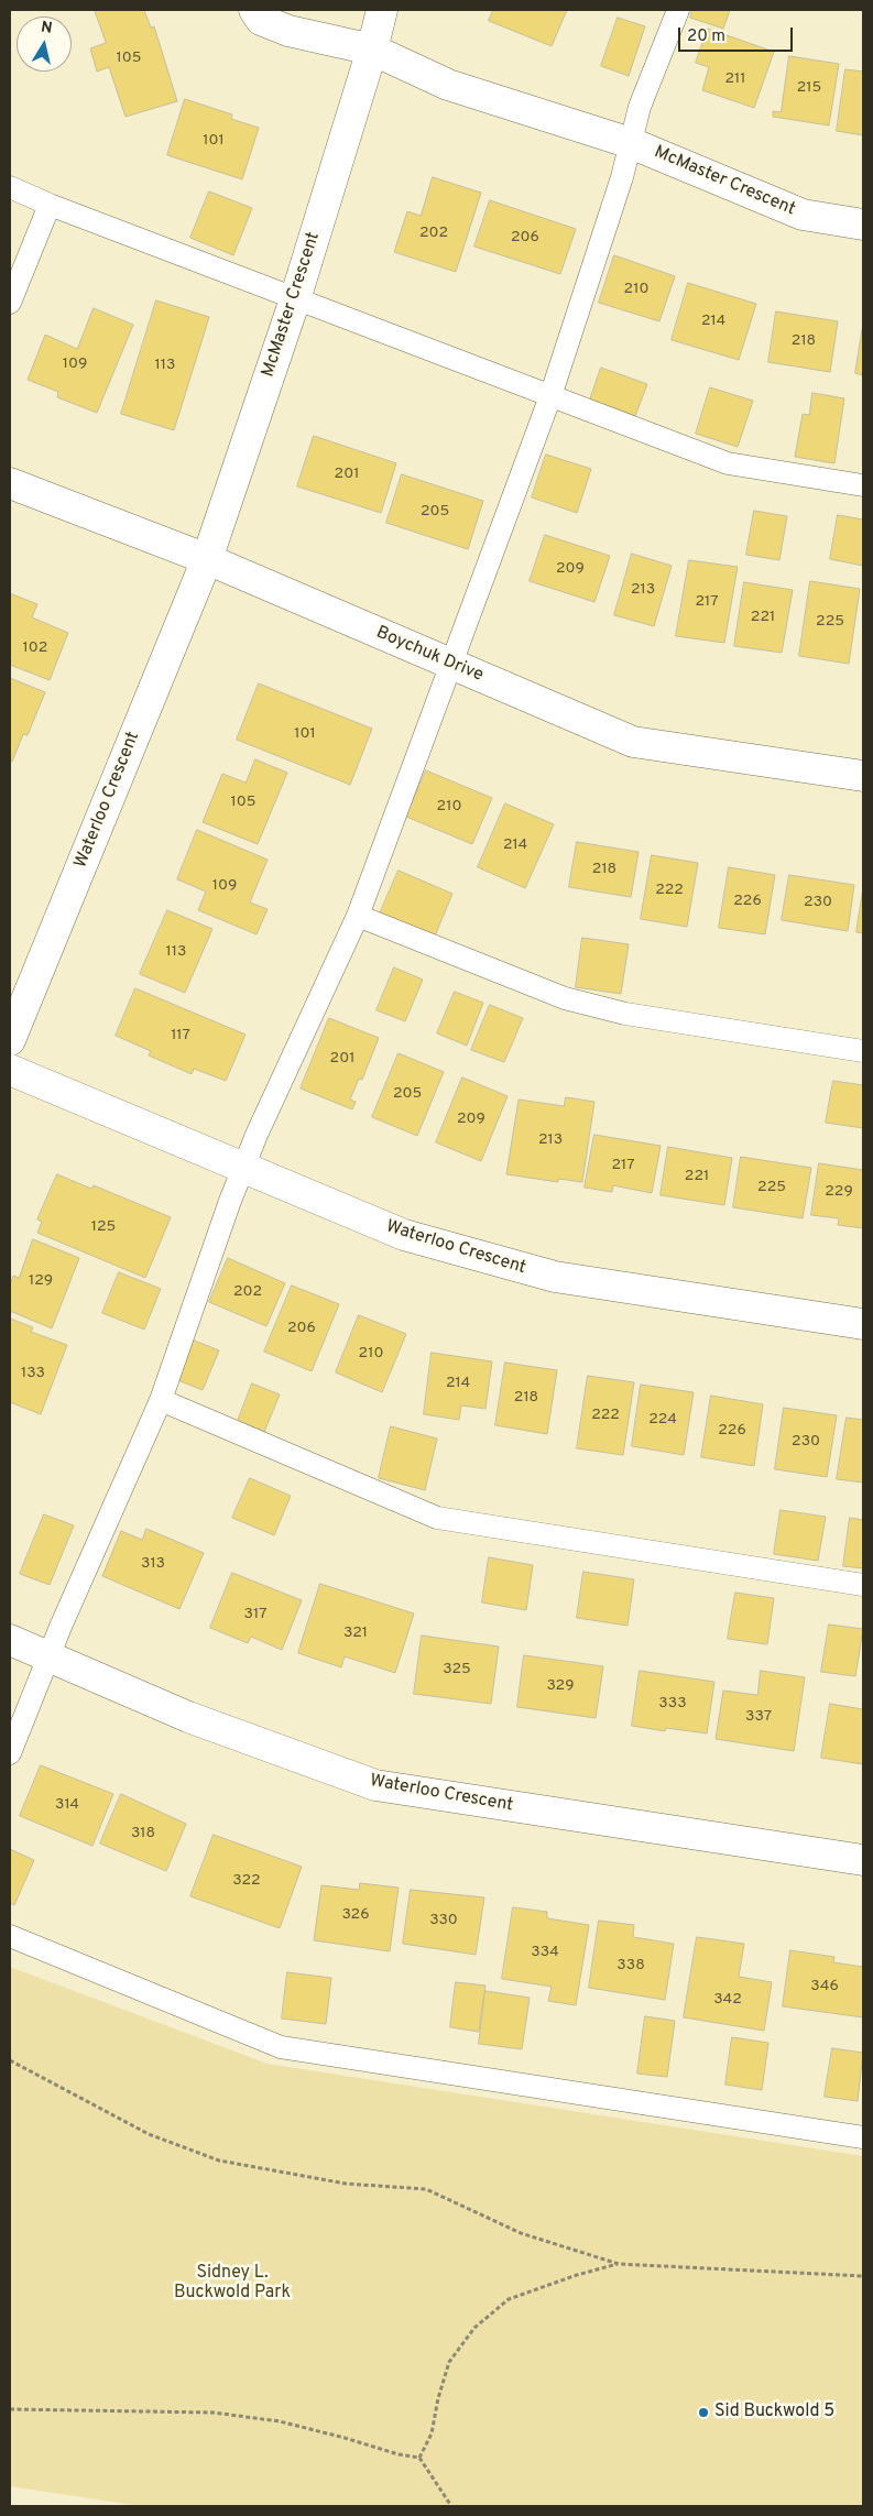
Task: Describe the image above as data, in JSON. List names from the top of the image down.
{
  "streets": {
    "street": ["McMaster Crescent", "Boychuk Drive", "Waterloo Crescent"]
  },
  "crossings": [
    ["McMaster Crescent", "Boychuk Drive"],
    ["McMaster Crescent", "Waterloo Crescent"],
    ["Boychuk Drive", "Waterloo Crescent"]
  ],
  "parks": ["Sidney L. Buckwold Park"],
  "places": ["Sid Buckwold 5"],
  "house_numbers": [
    "105",
    "211",
    "215",
    "101",
    "202",
    "206",
    "210",
    "214",
    "218",
    "109",
    "113",
    "201",
    "205",
    "209",
    "213",
    "217",
    "221",
    "225",
    "102",
    "101",
    "105",
    "210",
    "214",
    "218",
    "109",
    "222",
    "226",
    "230",
    "113",
    "117",
    "201",
    "205",
    "209",
    "213",
    "217",
    "221",
    "225",
    "229",
    "125",
    "129",
    "202",
    "206",
    "210",
    "133",
    "214",
    "218",
    "222",
    "224",
    "226",
    "230",
    "313",
    "317",
    "321",
    "325",
    "329",
    "333",
    "337",
    "314",
    "318",
    "322",
    "326",
    "330",
    "334",
    "338",
    "346",
    "342"
  ],
  "scale_bar": "20 m",
  "north": "top"
}
